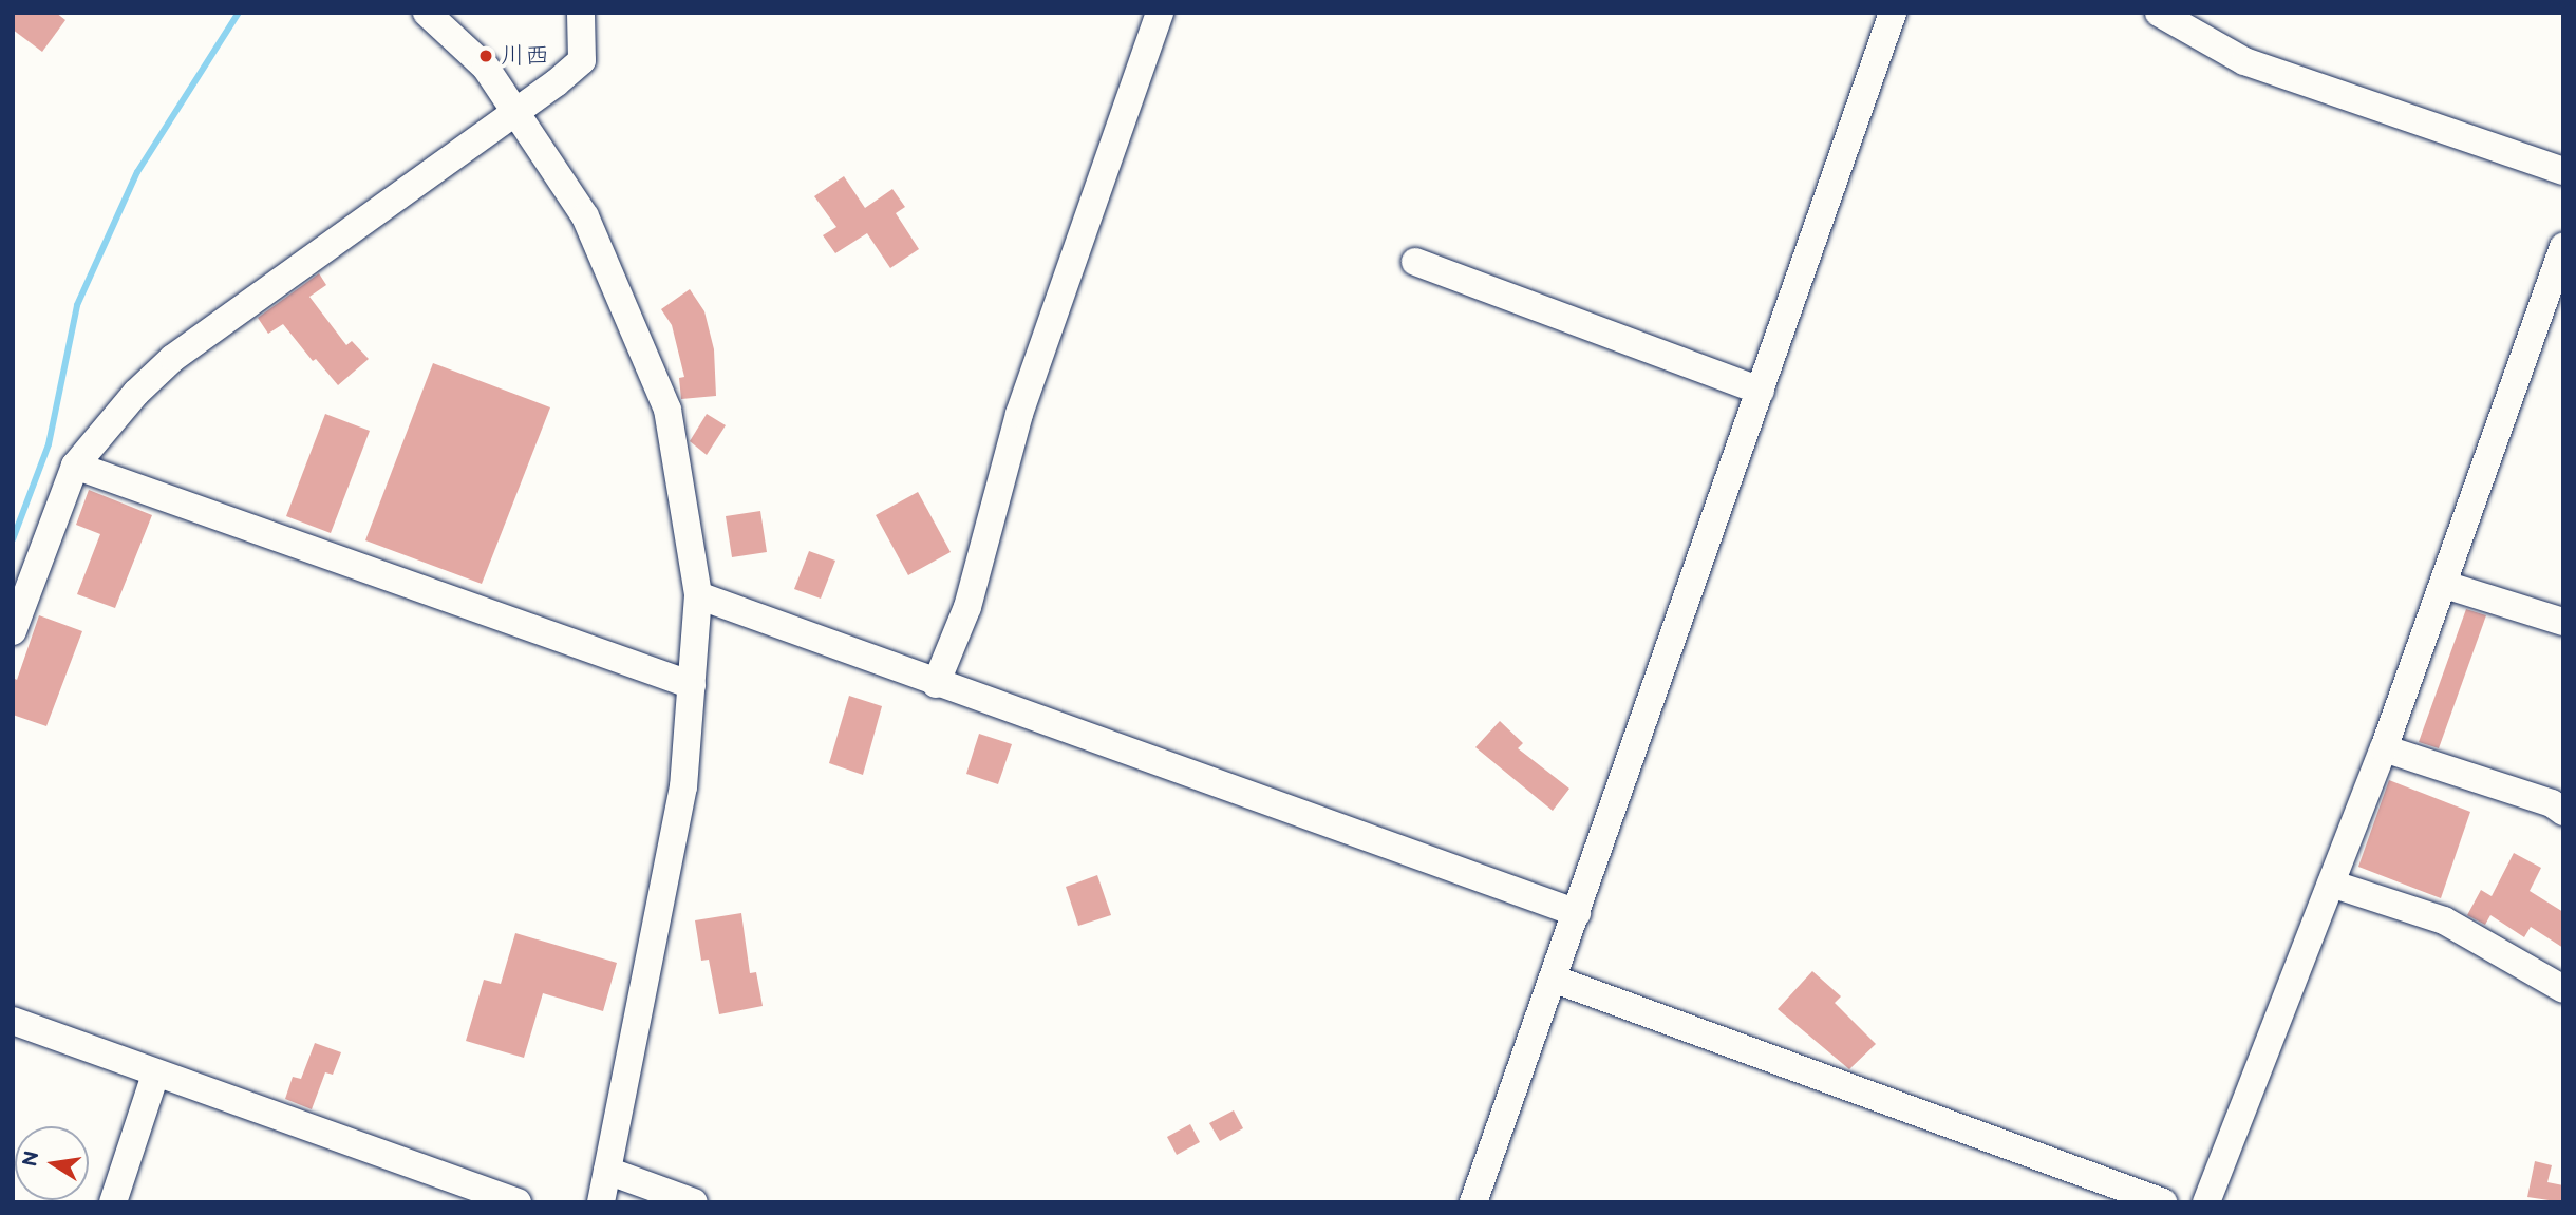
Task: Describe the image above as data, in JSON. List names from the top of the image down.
{
  "places": ["川西"],
  "north": "left"
}
